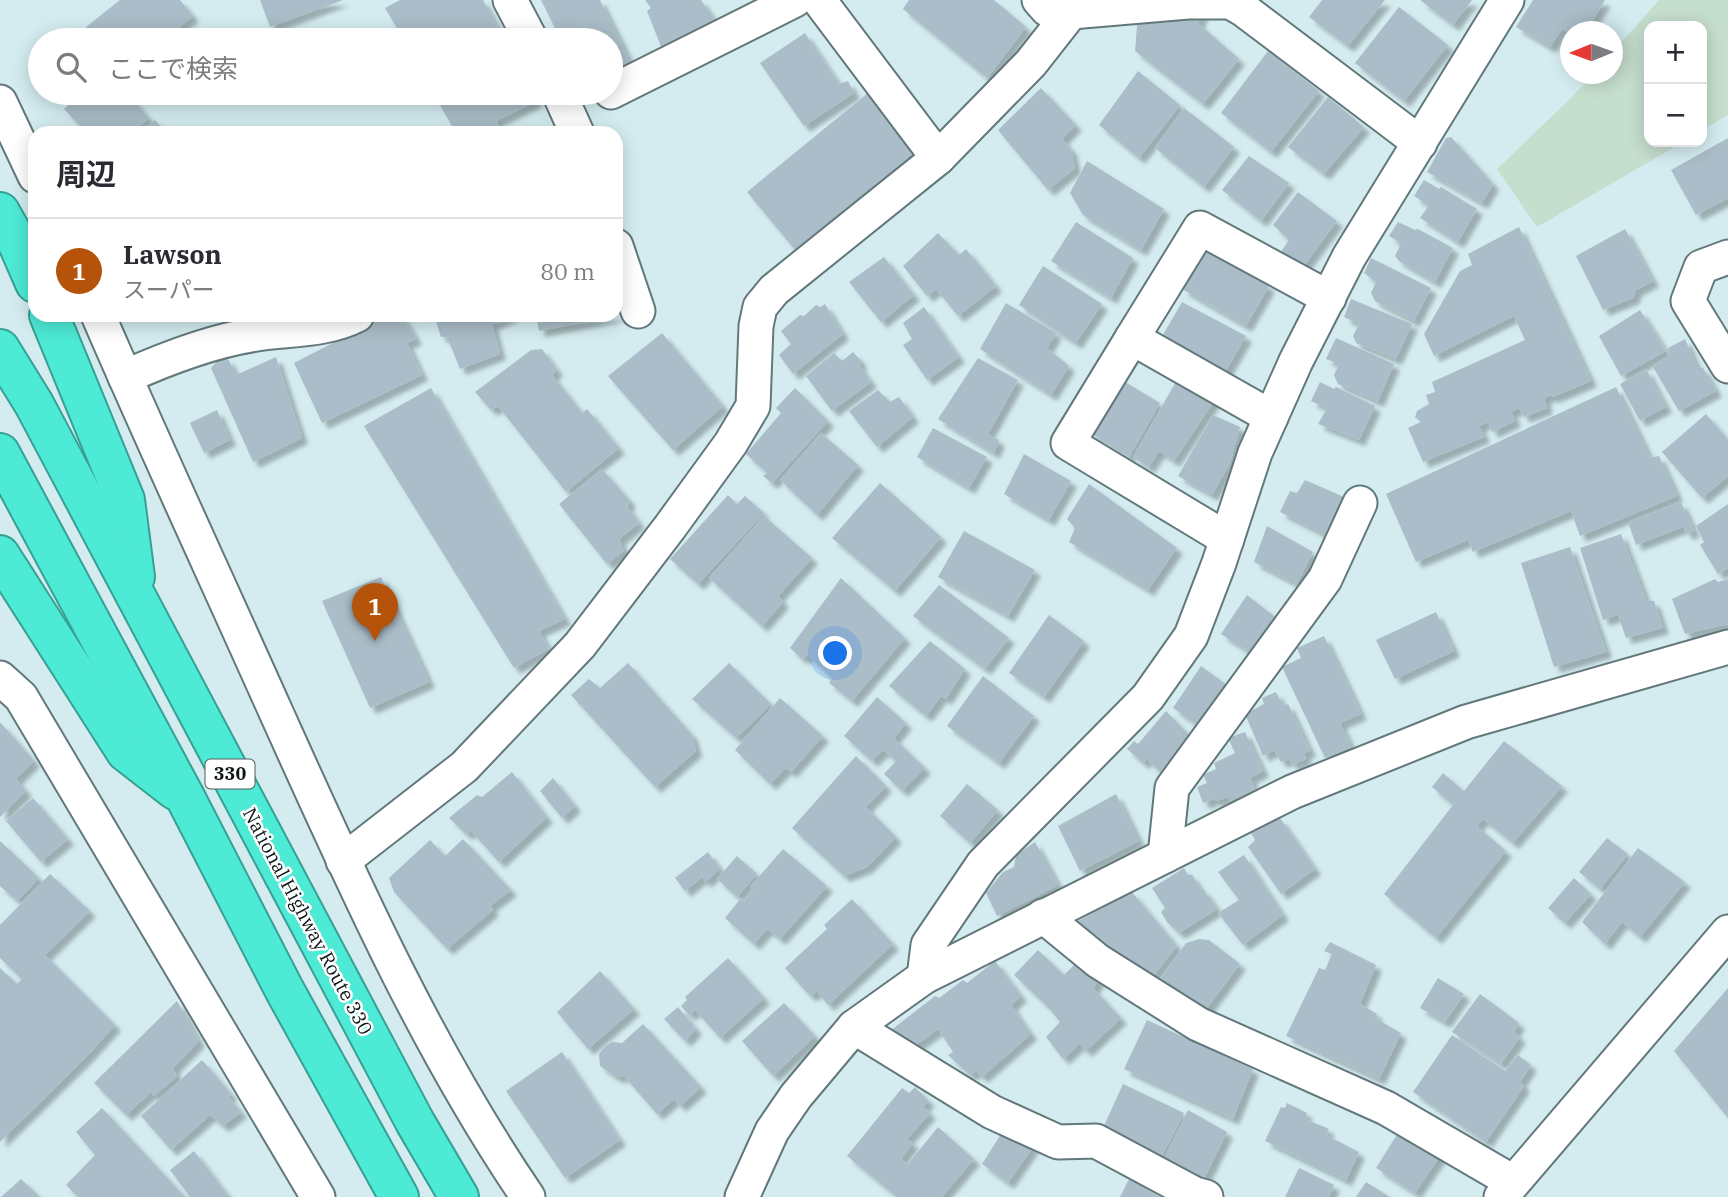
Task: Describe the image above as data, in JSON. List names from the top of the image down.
{
  "streets": {
    "highway": ["330", "National Highway Route 330"]
  },
  "north": "left",
  "page": {
    "map_buttons": ["+", "−"],
    "search": "ここで検索",
    "heading": "周辺",
    "list": [
      {
        "mark": "1",
        "name": "Lawson",
        "note": "スーパー",
        "value": "80 m"
      }
    ],
    "pins": "1"
  }
}
